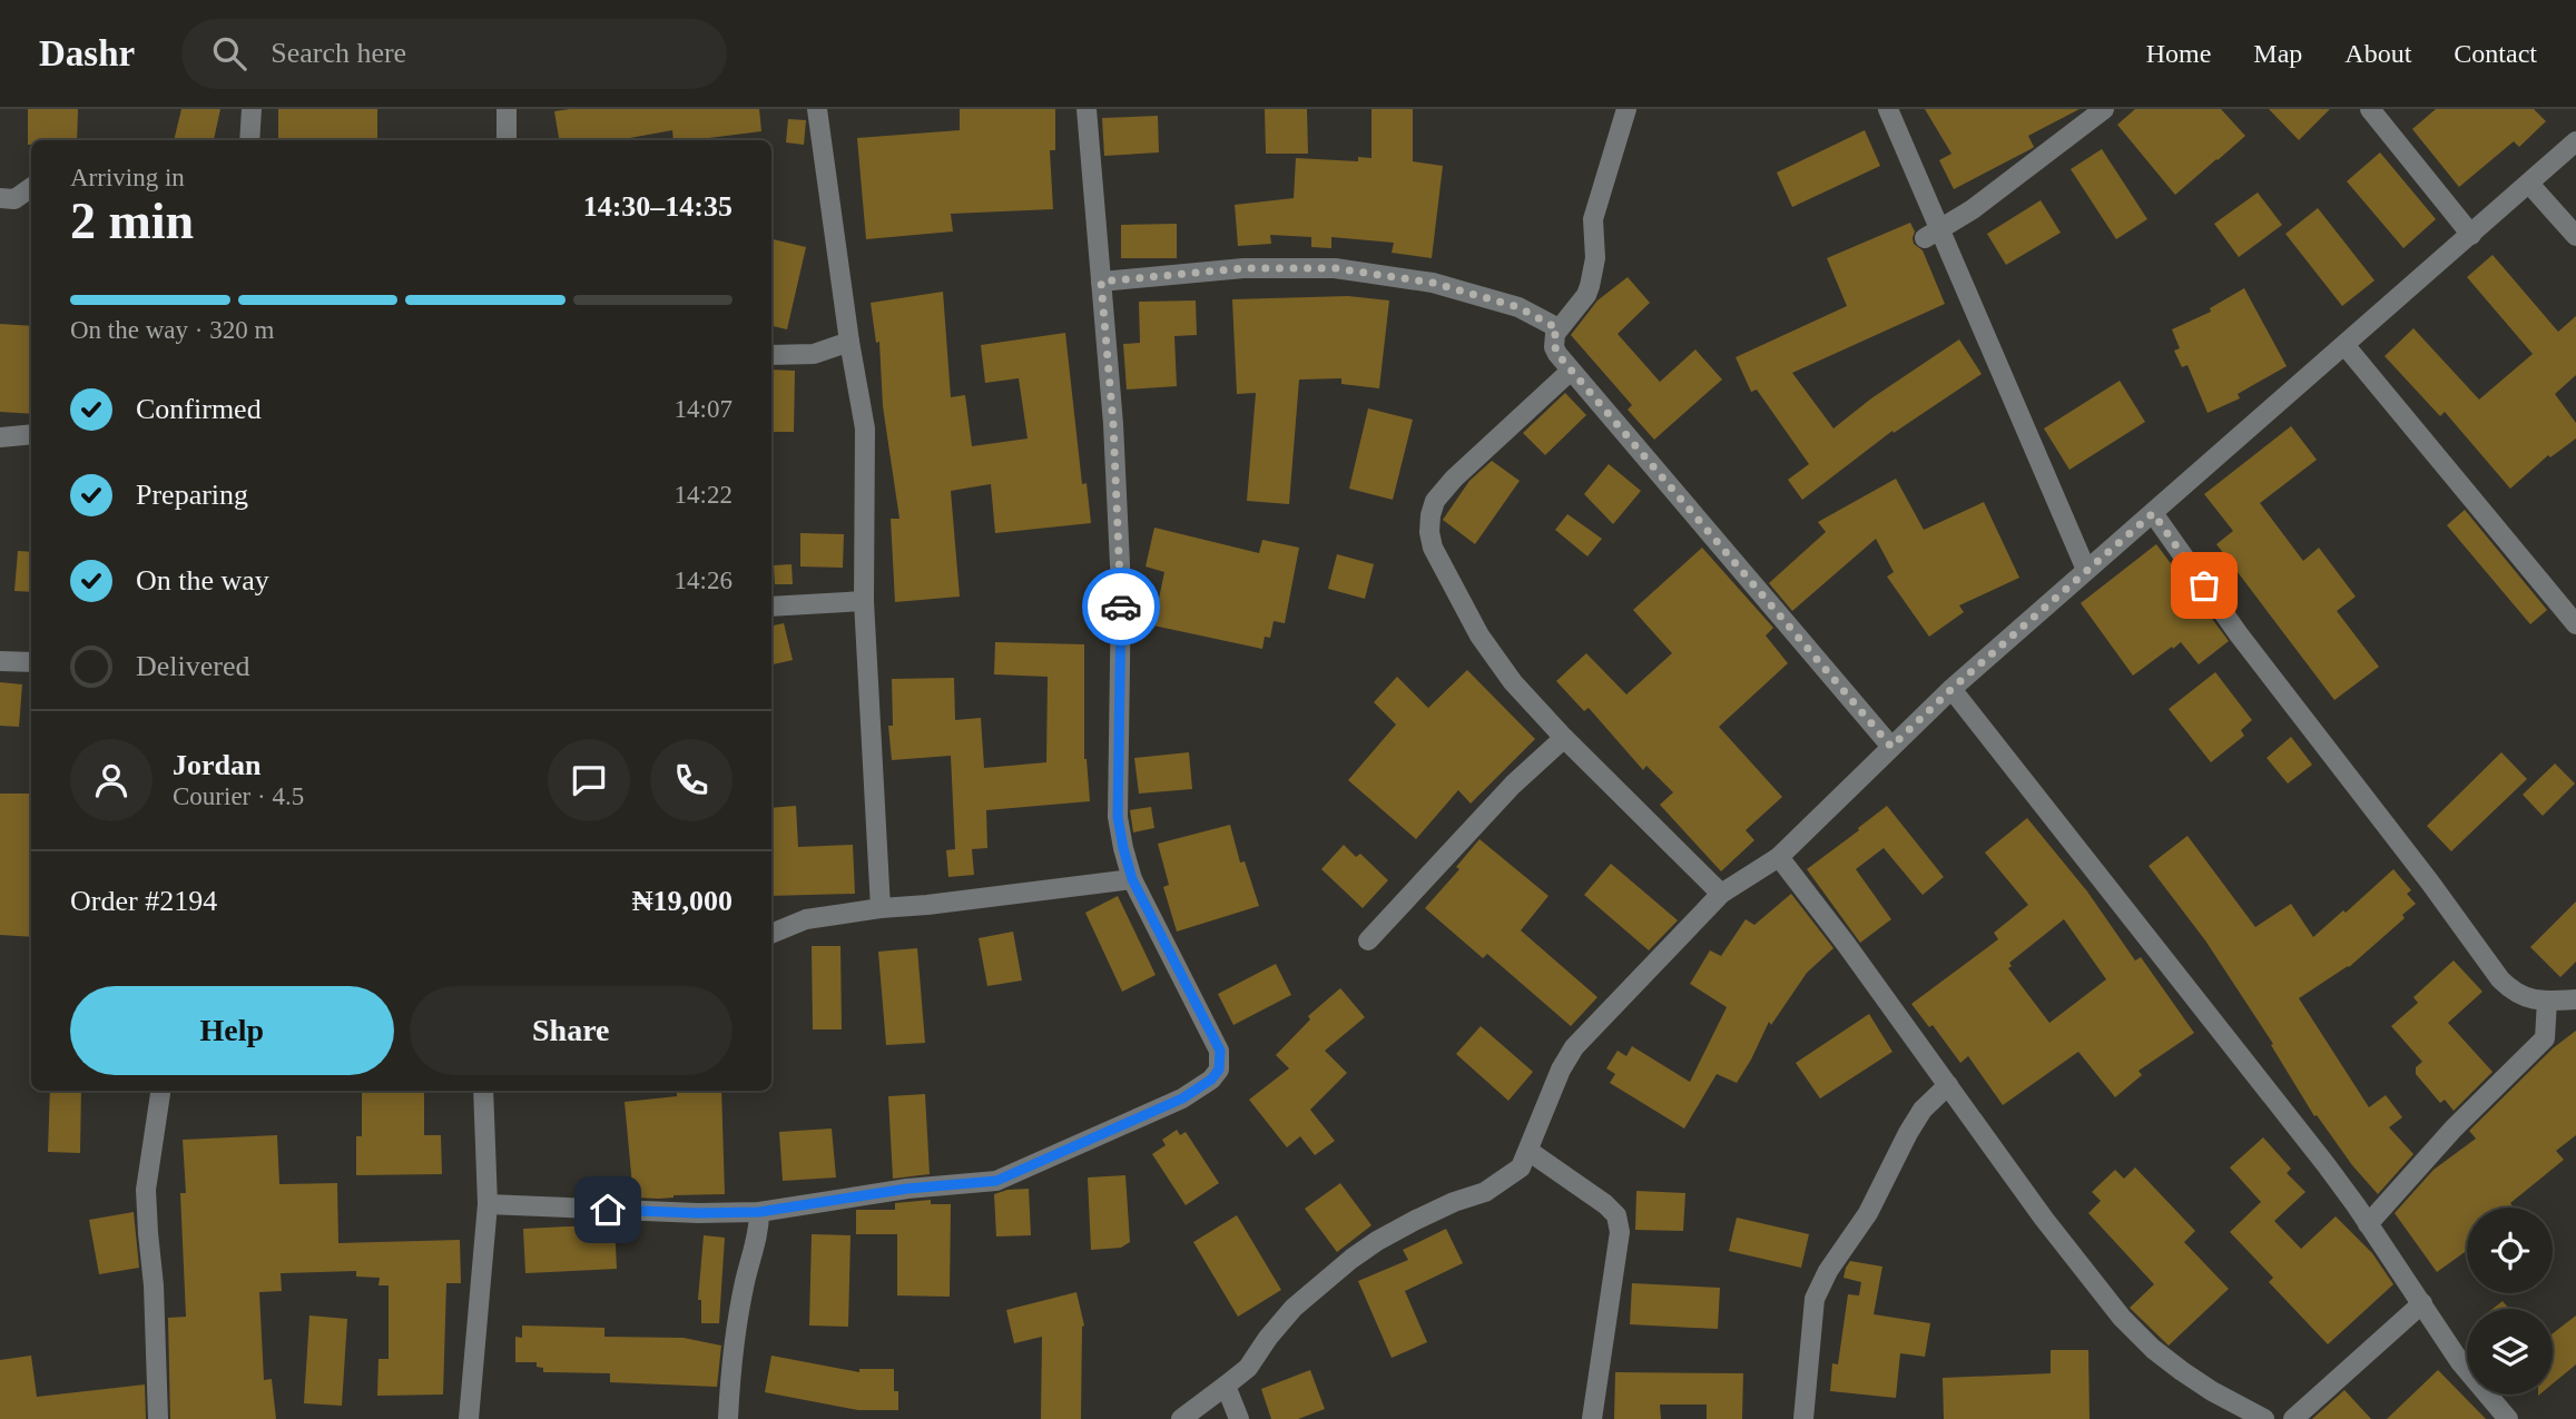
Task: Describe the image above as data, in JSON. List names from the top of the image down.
{
  "page": {
    "header": "Dashr",
    "search": "Search here",
    "nav": [
      "Home",
      "Map",
      "About",
      "Contact"
    ],
    "heading": ["2 min", "Arriving in", "14:30–14:35"],
    "panel": [
      "Jordan",
      "Courier · 4.5",
      "Order #2194",
      "₦19,000"
    ],
    "bar": "On the way · 320 m",
    "list": [
      ["Confirmed", "14:07"],
      ["Preparing", "14:22"],
      ["On the way", "14:26"],
      "Delivered"
    ],
    "buttons": ["Help", "Share"]
  }
}
